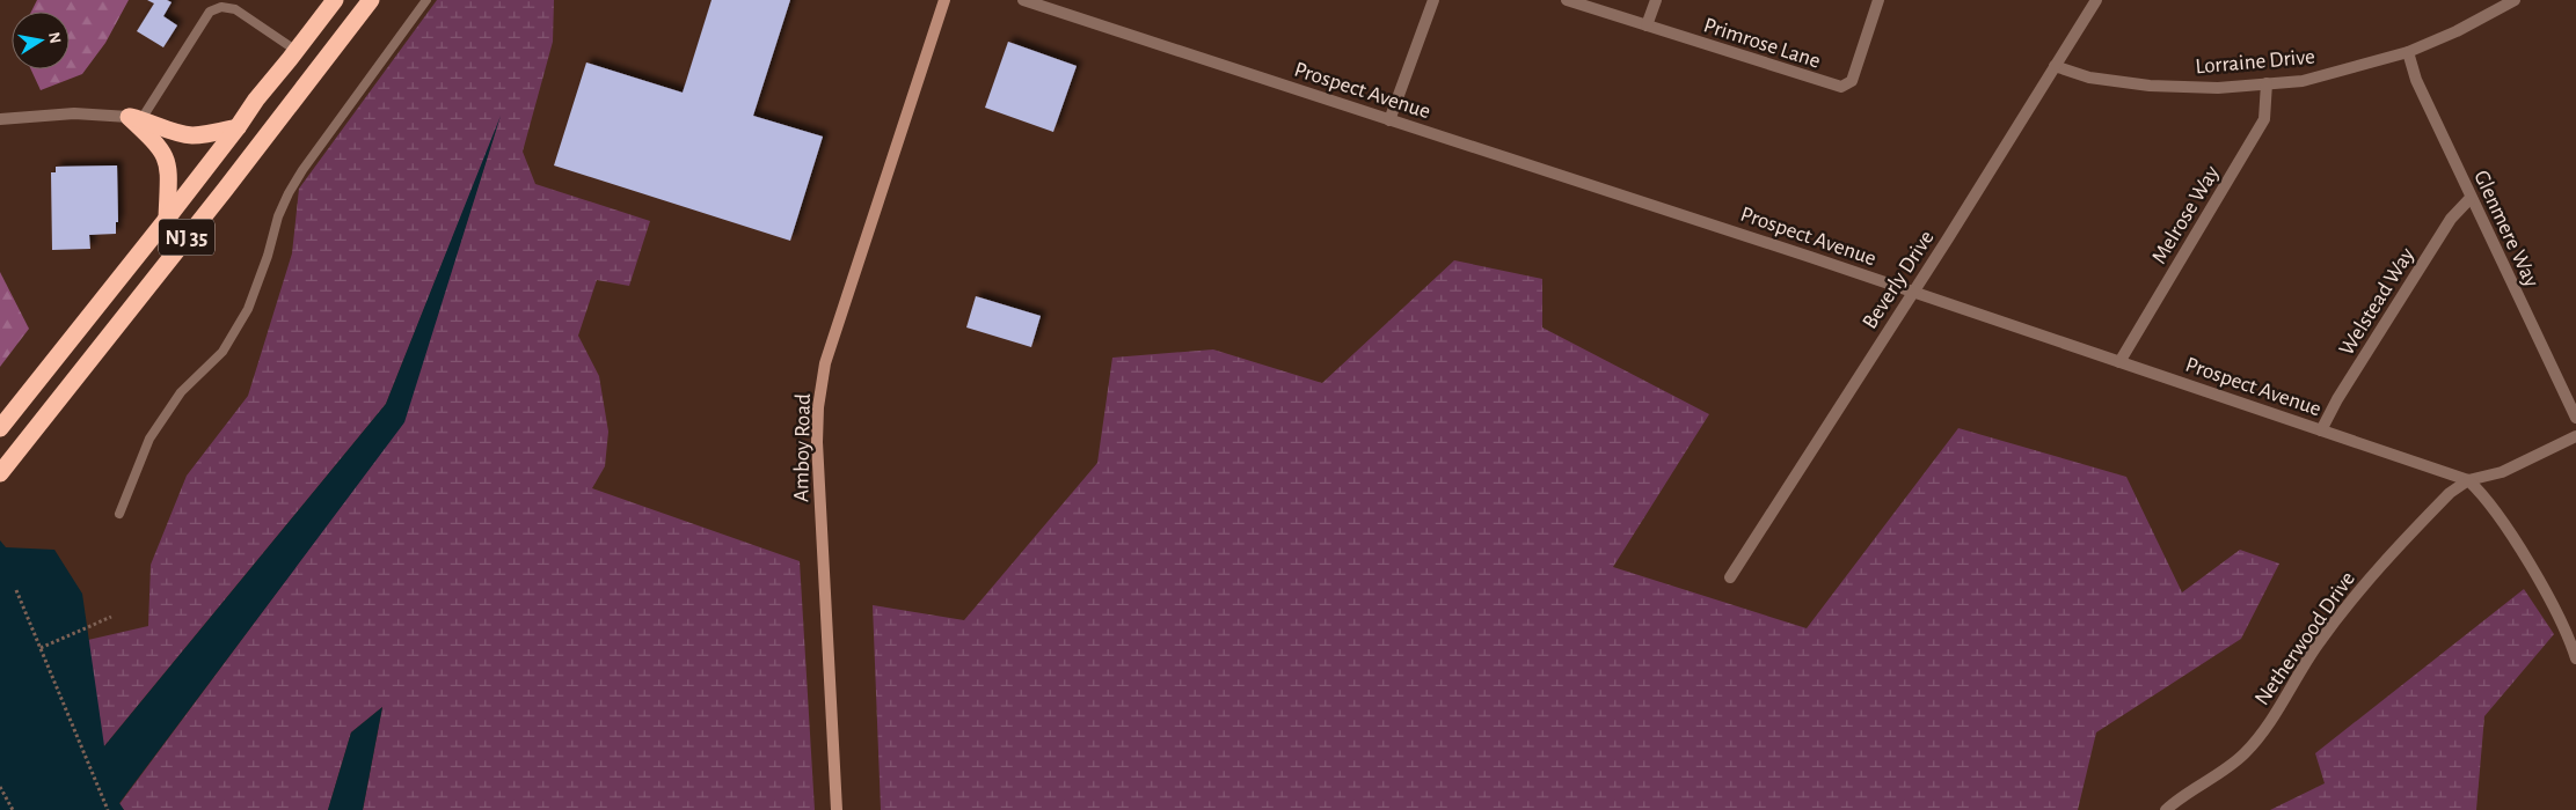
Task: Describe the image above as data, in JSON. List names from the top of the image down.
{
  "streets": {
    "highway": ["NJ 35"],
    "main road": ["Amboy Road"],
    "street": [
      "Primrose Lane",
      "Lorraine Drive",
      "Prospect Avenue",
      "Melrose Way",
      "Glenmere Way",
      "Beverly Drive",
      "Welstead Way",
      "Netherwood Drive"
    ]
  },
  "crossings": [
    ["Lorraine Drive", "Melrose Way"],
    ["Lorraine Drive", "Glenmere Way"],
    ["Lorraine Drive", "Beverly Drive"],
    ["Prospect Avenue", "Melrose Way"],
    ["Prospect Avenue", "Beverly Drive"],
    ["Prospect Avenue", "Welstead Way"],
    ["Prospect Avenue", "Netherwood Drive"],
    ["Glenmere Way", "Welstead Way"]
  ],
  "north": "right"
}
